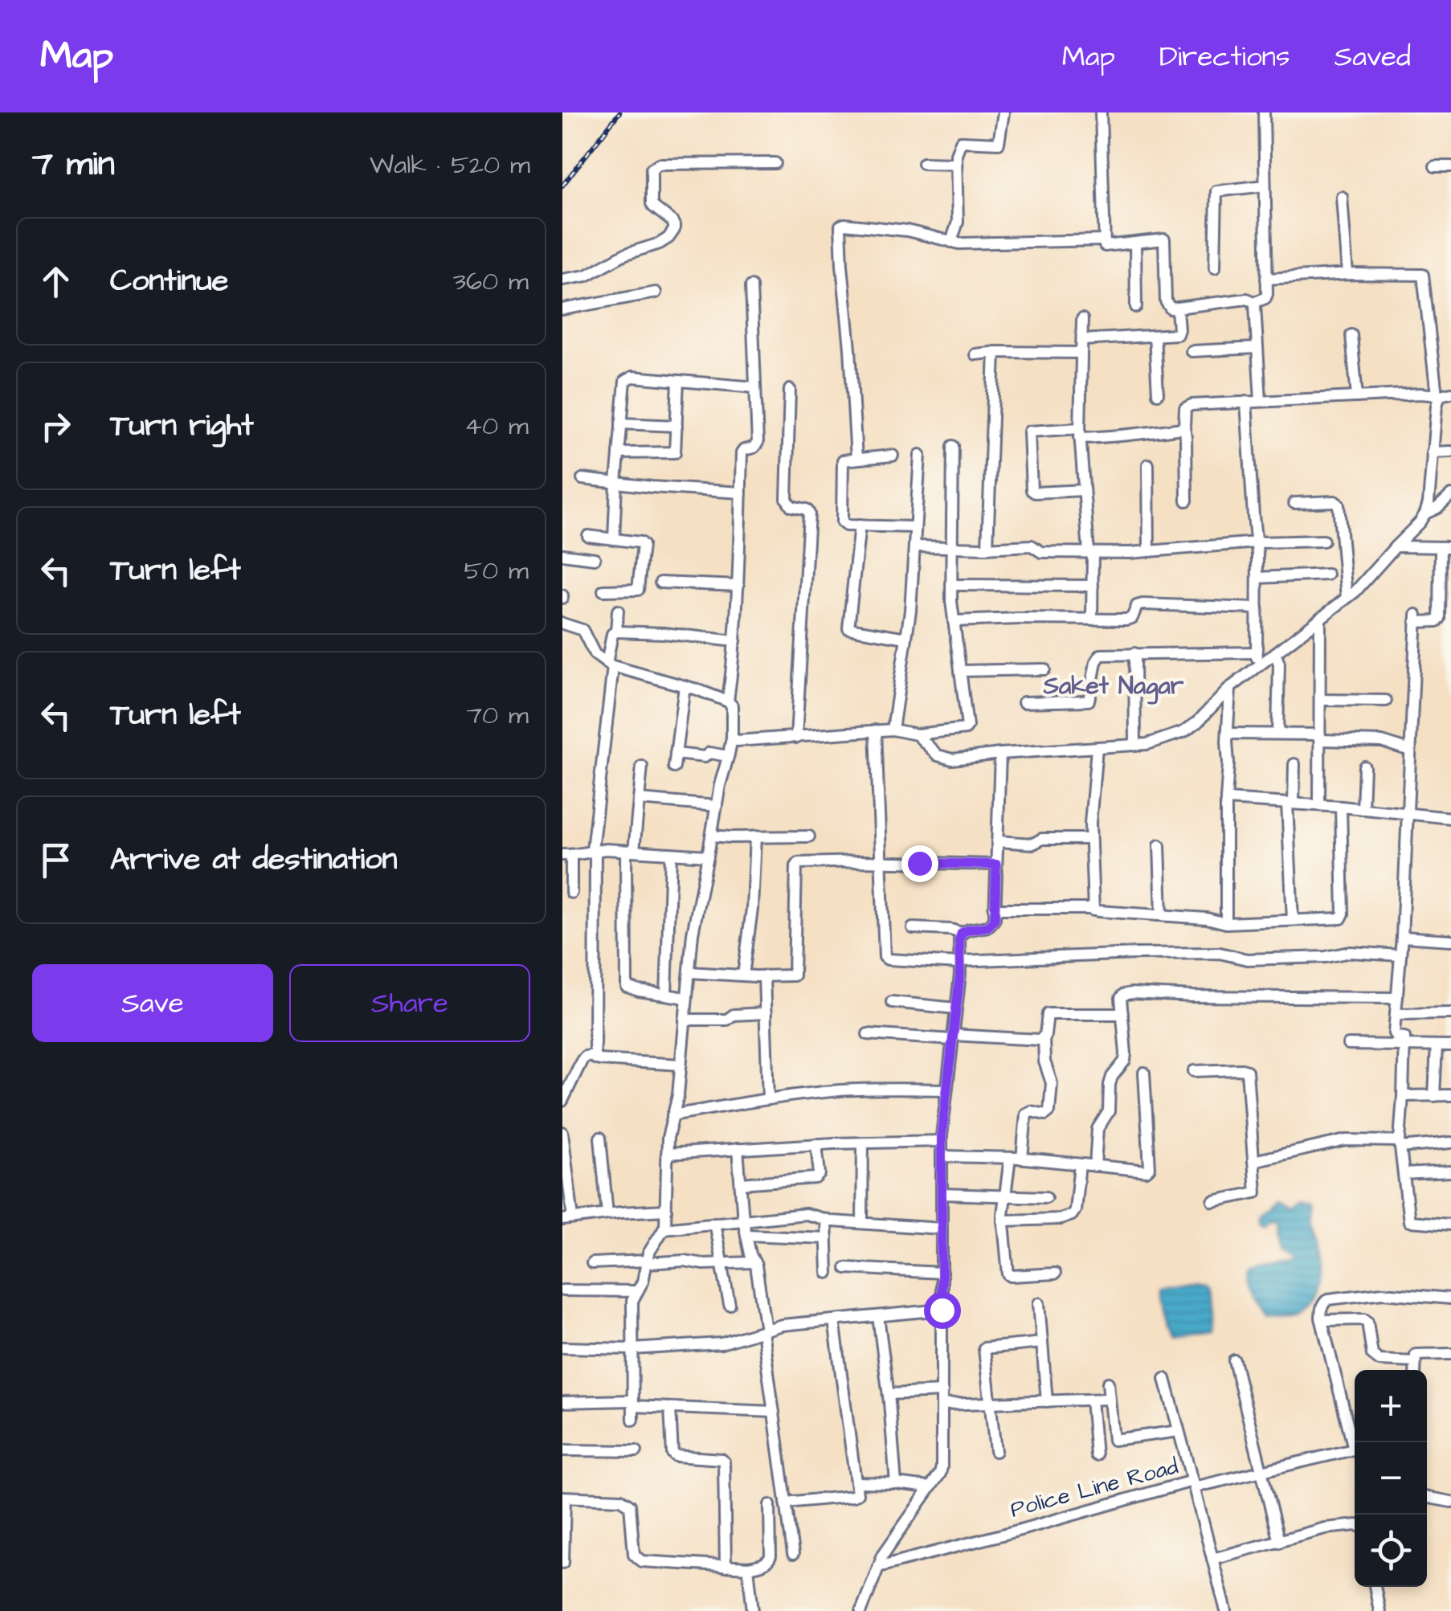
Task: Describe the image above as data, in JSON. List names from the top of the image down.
{
  "streets": {
    "street": ["Police Line Road"]
  },
  "districts": ["Saket Nagar"],
  "page": {
    "header": "Map",
    "nav": ["Map", "Directions", "Saved"],
    "heading": ["7 min", "Walk · 520 m"],
    "list": [
      ["Continue", "360 m"],
      ["Turn right", "40 m"],
      ["Turn left", "50 m"],
      ["Turn left", "70 m"],
      "Arrive at destination"
    ],
    "buttons": ["Save", "Share"],
    "map_buttons": ["+", "−"]
  }
}
